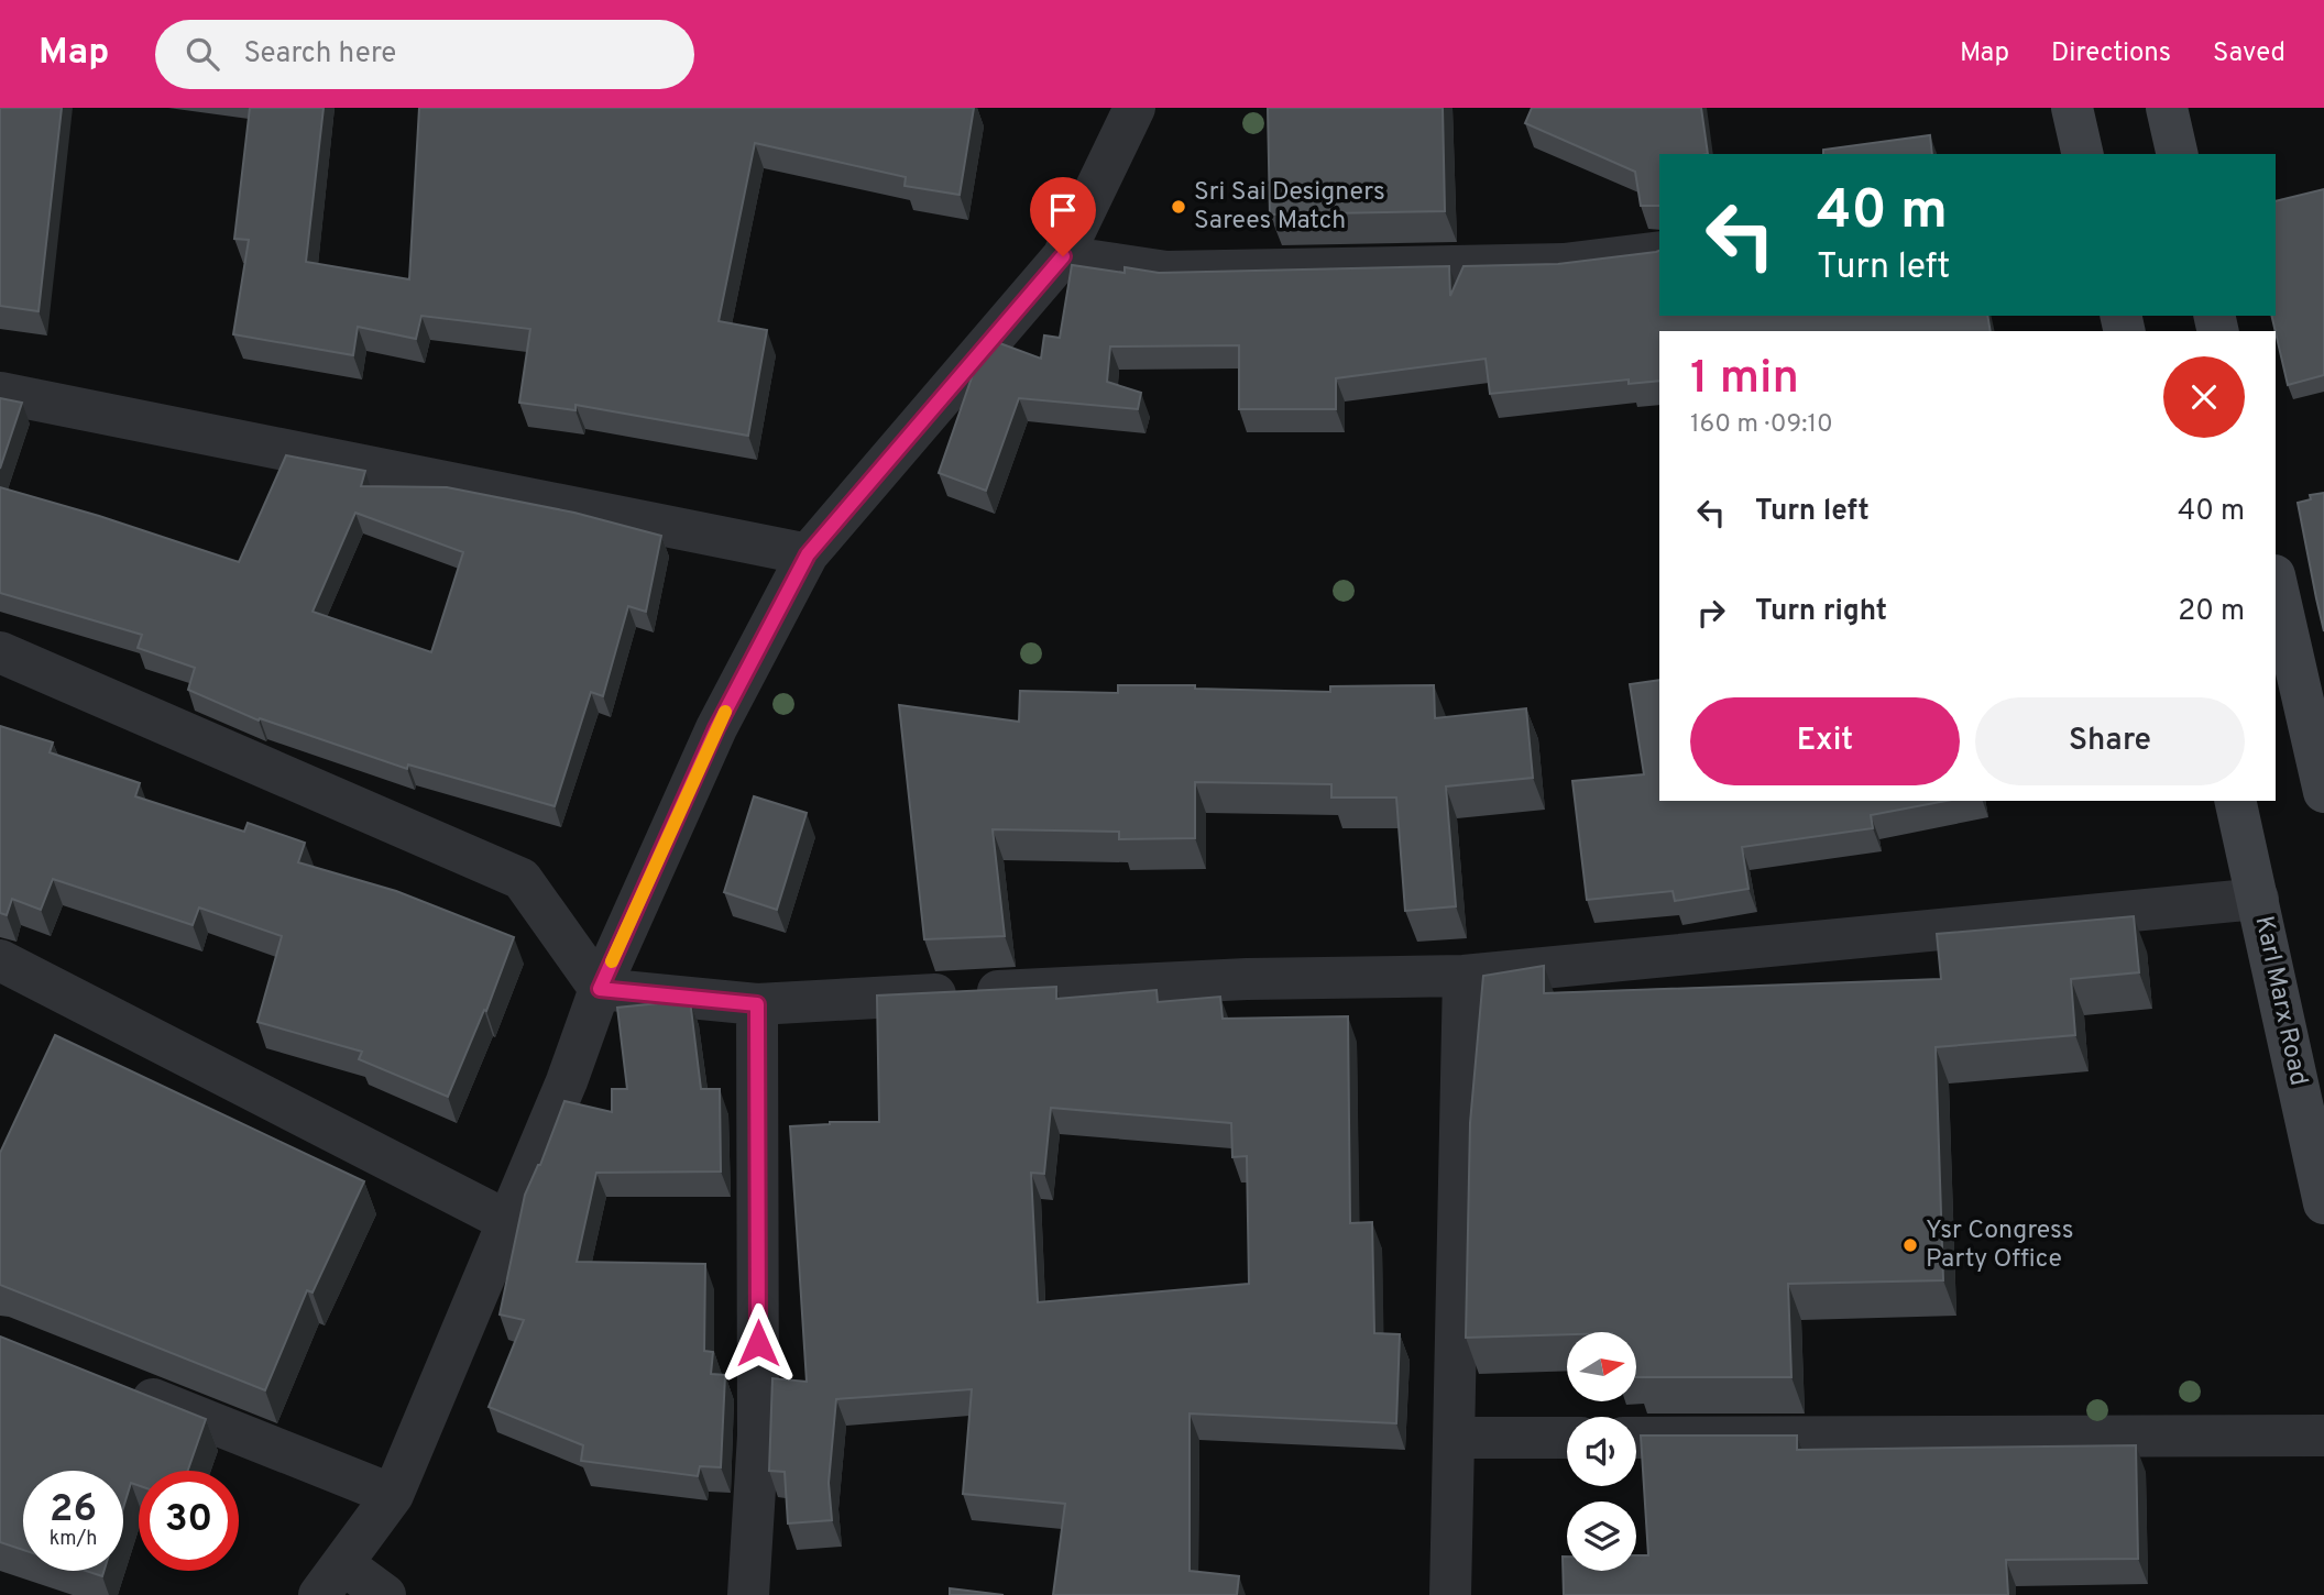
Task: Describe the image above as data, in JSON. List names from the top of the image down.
{
  "streets": {
    "main road": ["Karl Marx Road"]
  },
  "places": ["Sri Sai Designers Sarees Match", "Ysr Congress Party Office"],
  "north": "right",
  "page": {
    "header": "Map",
    "search": "Search here",
    "nav": ["Map", "Directions", "Saved"],
    "turn": ["40 m", "Turn left"],
    "heading": ["1 min", "160 m · 09:10"],
    "list": [
      {
        "name": "Turn left",
        "value": "40 m"
      },
      {
        "name": "Turn right",
        "value": "20 m"
      }
    ],
    "buttons": ["Exit", "Share"],
    "speed": "26 km/h",
    "limit": "30"
  }
}
